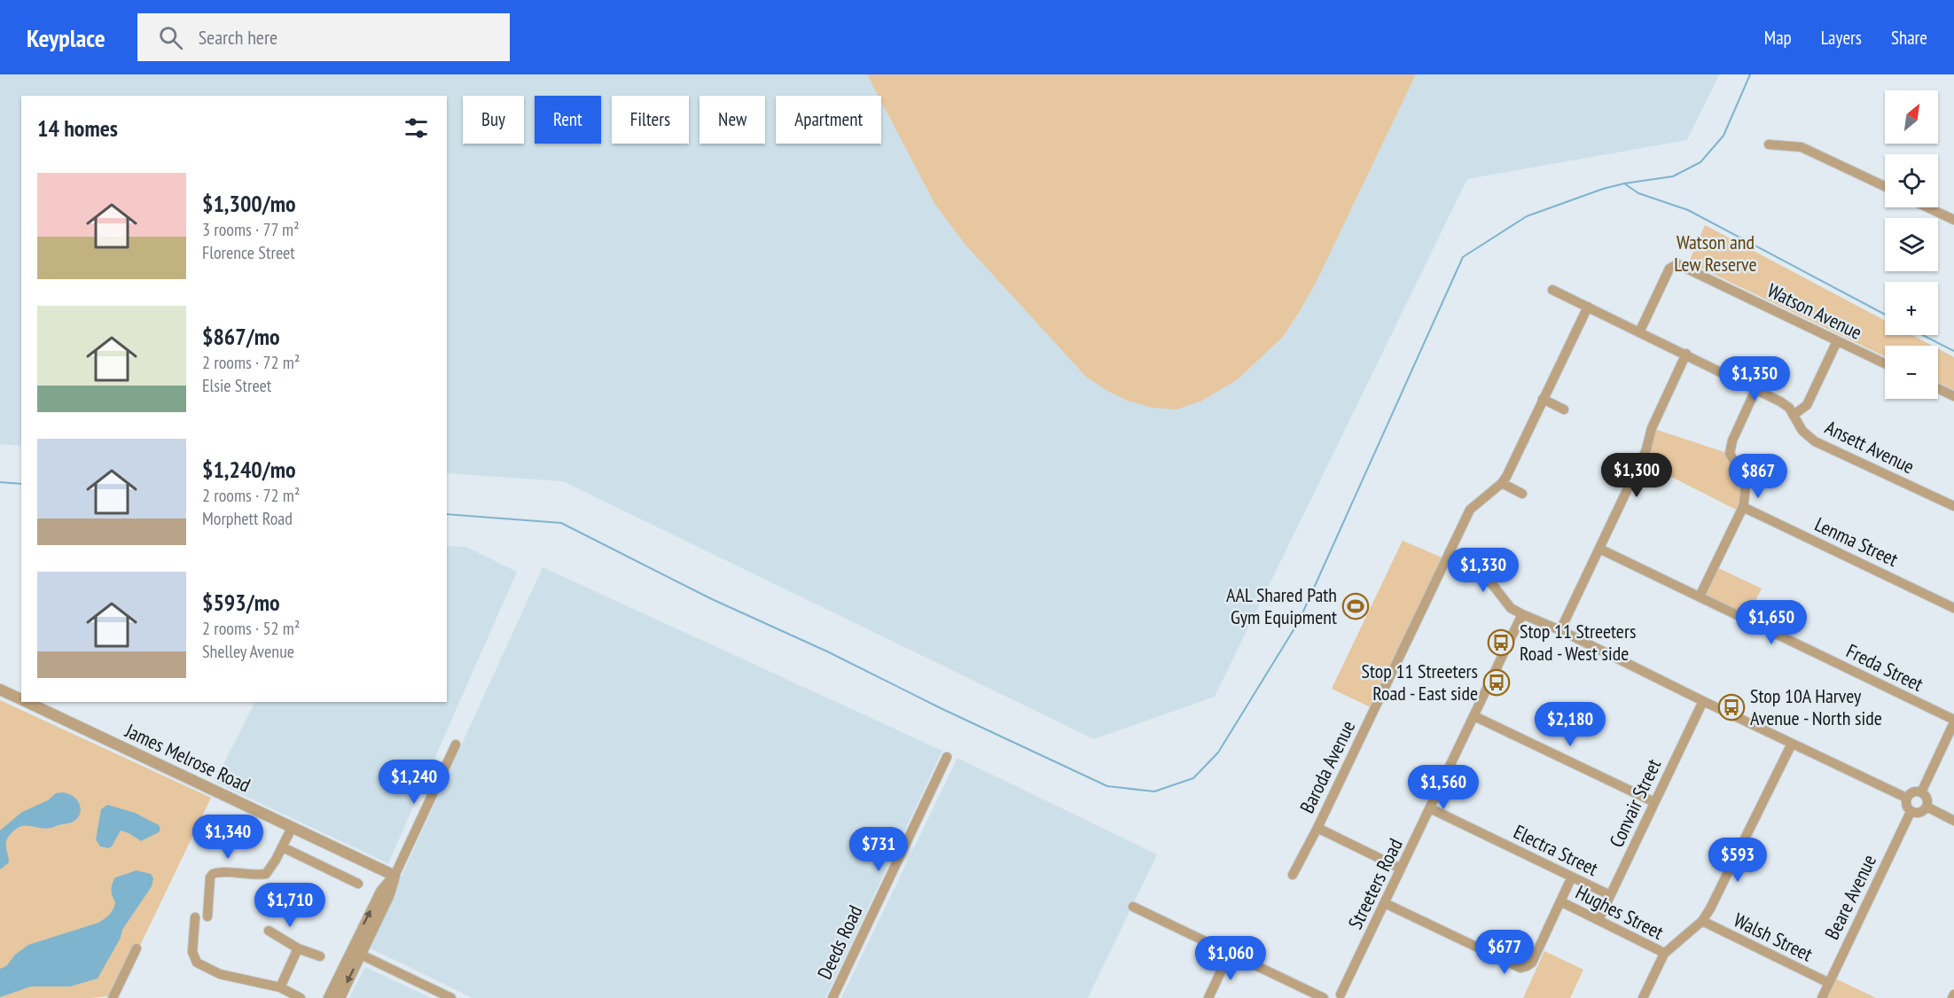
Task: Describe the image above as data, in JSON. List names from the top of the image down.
{
  "streets": {
    "street": [
      "Watson Avenue",
      "Ansett Avenue",
      "Lenma Street",
      "Freda Street",
      "James Melrose Road",
      "Baroda Avenue",
      "Convair Street",
      "Electra Street",
      "Streeters Road",
      "Beare Avenue",
      "Hughes Street",
      "Walsh Street",
      "Deeds Road"
    ]
  },
  "crossings": [
    ["Watson Avenue", "Ansett Avenue"],
    ["Ansett Avenue", "Baroda Avenue"],
    ["Convair Street", "Electra Street"],
    ["Convair Street", "Hughes Street"],
    ["Electra Street", "Streeters Road"],
    ["Beare Avenue", "Walsh Street"]
  ],
  "parks": ["Watson and Lew Reserve"],
  "places": {
    "sports": ["AAL Shared Path Gym Equipment"],
    "bus stop": ["Stop 11 Streeters Road - West side", "Stop 11 Streeters Road - East side", "Stop 10A Harvey Avenue - North side"]
  },
  "north": "top right",
  "page": {
    "header": "Keyplace",
    "search": "Search here",
    "nav": ["Map", "Layers", "Share"],
    "map_buttons": ["+", "−"],
    "chip": [
      "Buy",
      "Rent",
      "Filters",
      "New",
      "Apartment"
    ],
    "heading": "14 homes",
    "list": [
      {
        "name": "$1,300/mo",
        "note": "3 rooms · 77 m² · Florence Street"
      },
      {
        "name": "$867/mo",
        "note": "2 rooms · 72 m² · Elsie Street"
      },
      {
        "name": "$1,240/mo",
        "note": "2 rooms · 72 m² · Morphett Road"
      },
      {
        "name": "$593/mo",
        "note": "2 rooms · 52 m² · Shelley Avenue"
      }
    ],
    "price": [
      "$1,350",
      "$1,300",
      "$867",
      "$1,330",
      "$1,650",
      "$2,180",
      "$1,240",
      "$1,560",
      "$1,340",
      "$731",
      "$593",
      "$1,710",
      "$677",
      "$1,060"
    ]
  }
}
